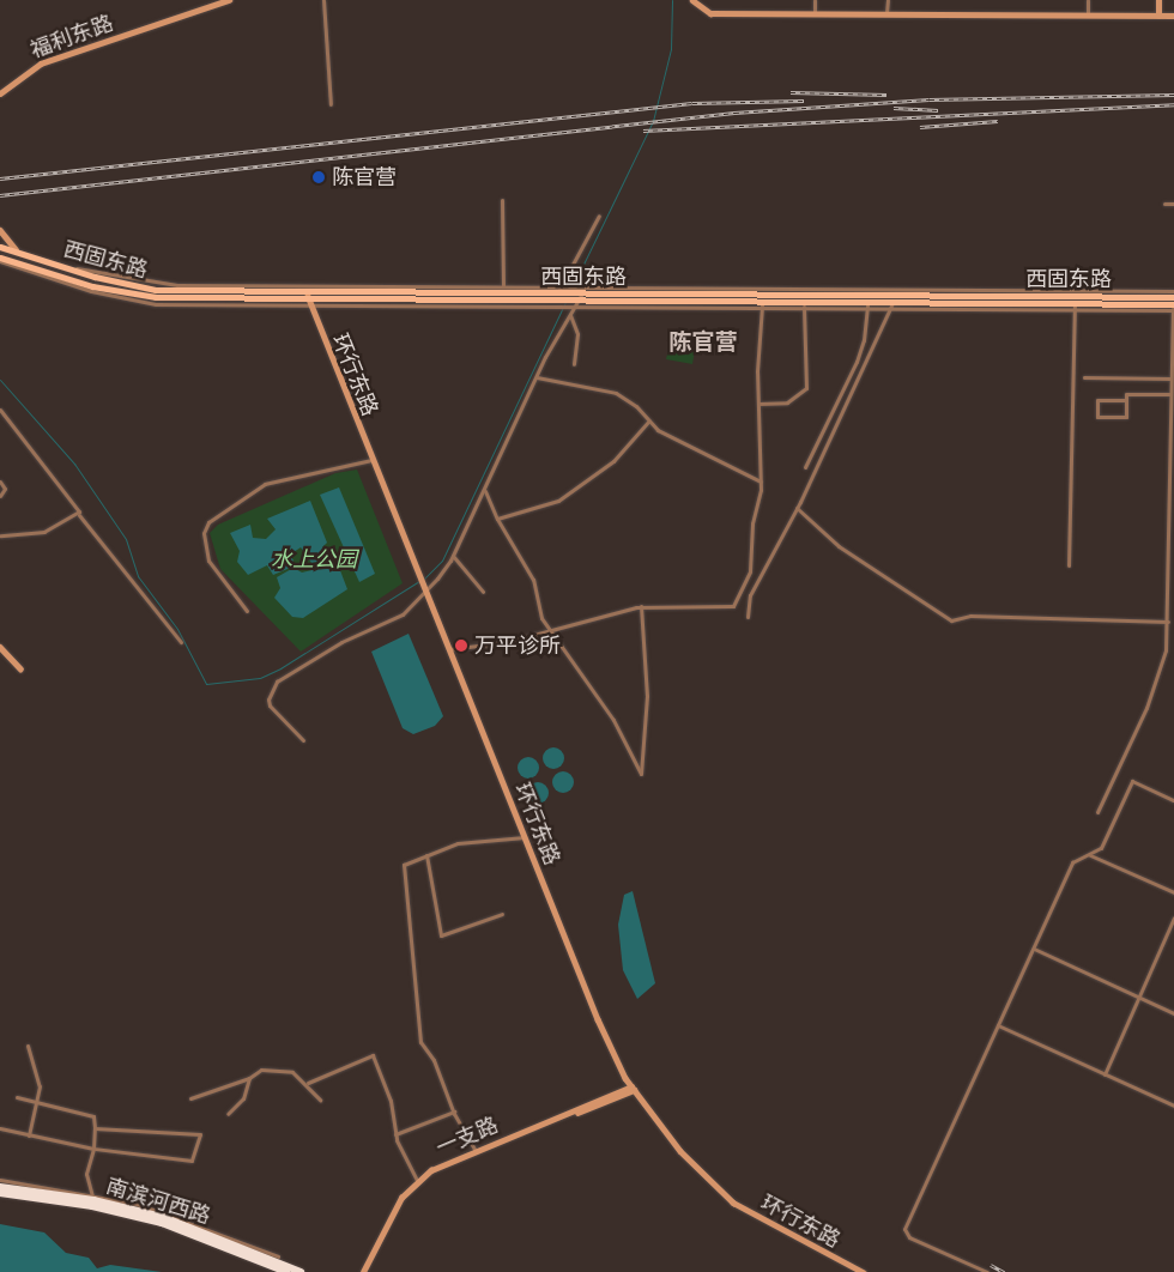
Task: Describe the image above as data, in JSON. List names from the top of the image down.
{
  "streets": {
    "highway": ["南滨河西路"],
    "main road": ["西固东路"],
    "street": ["福利东路", "环行东路", "一支路"]
  },
  "crossings": [
    ["西固东路", "环行东路"],
    ["环行东路", "一支路"]
  ],
  "districts": ["陈官营"],
  "parks": ["水上公园"],
  "places": ["陈官营", "万平诊所"]
}
